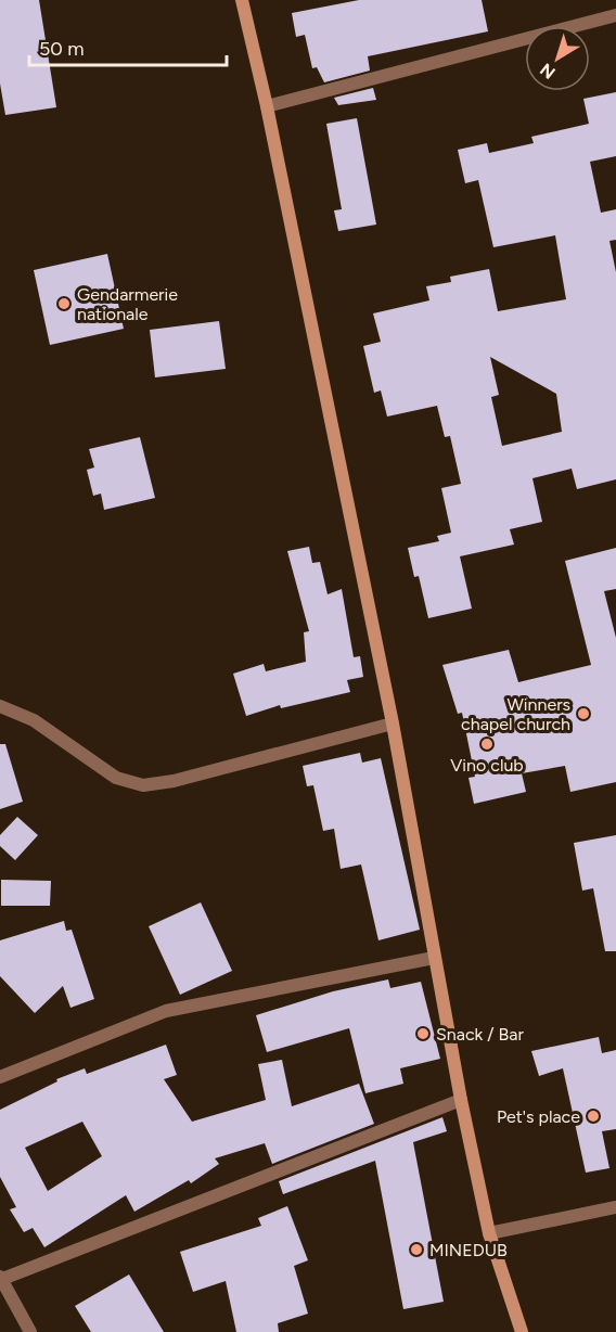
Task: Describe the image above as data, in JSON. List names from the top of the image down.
{
  "places": [
    "Gendarmerie nationale",
    "Winners chapel church",
    "Vino club",
    "Snack / Bar",
    "Pet's place",
    "MINEDUB"
  ],
  "scale_bar": "50 m",
  "north": "bottom left"
}
